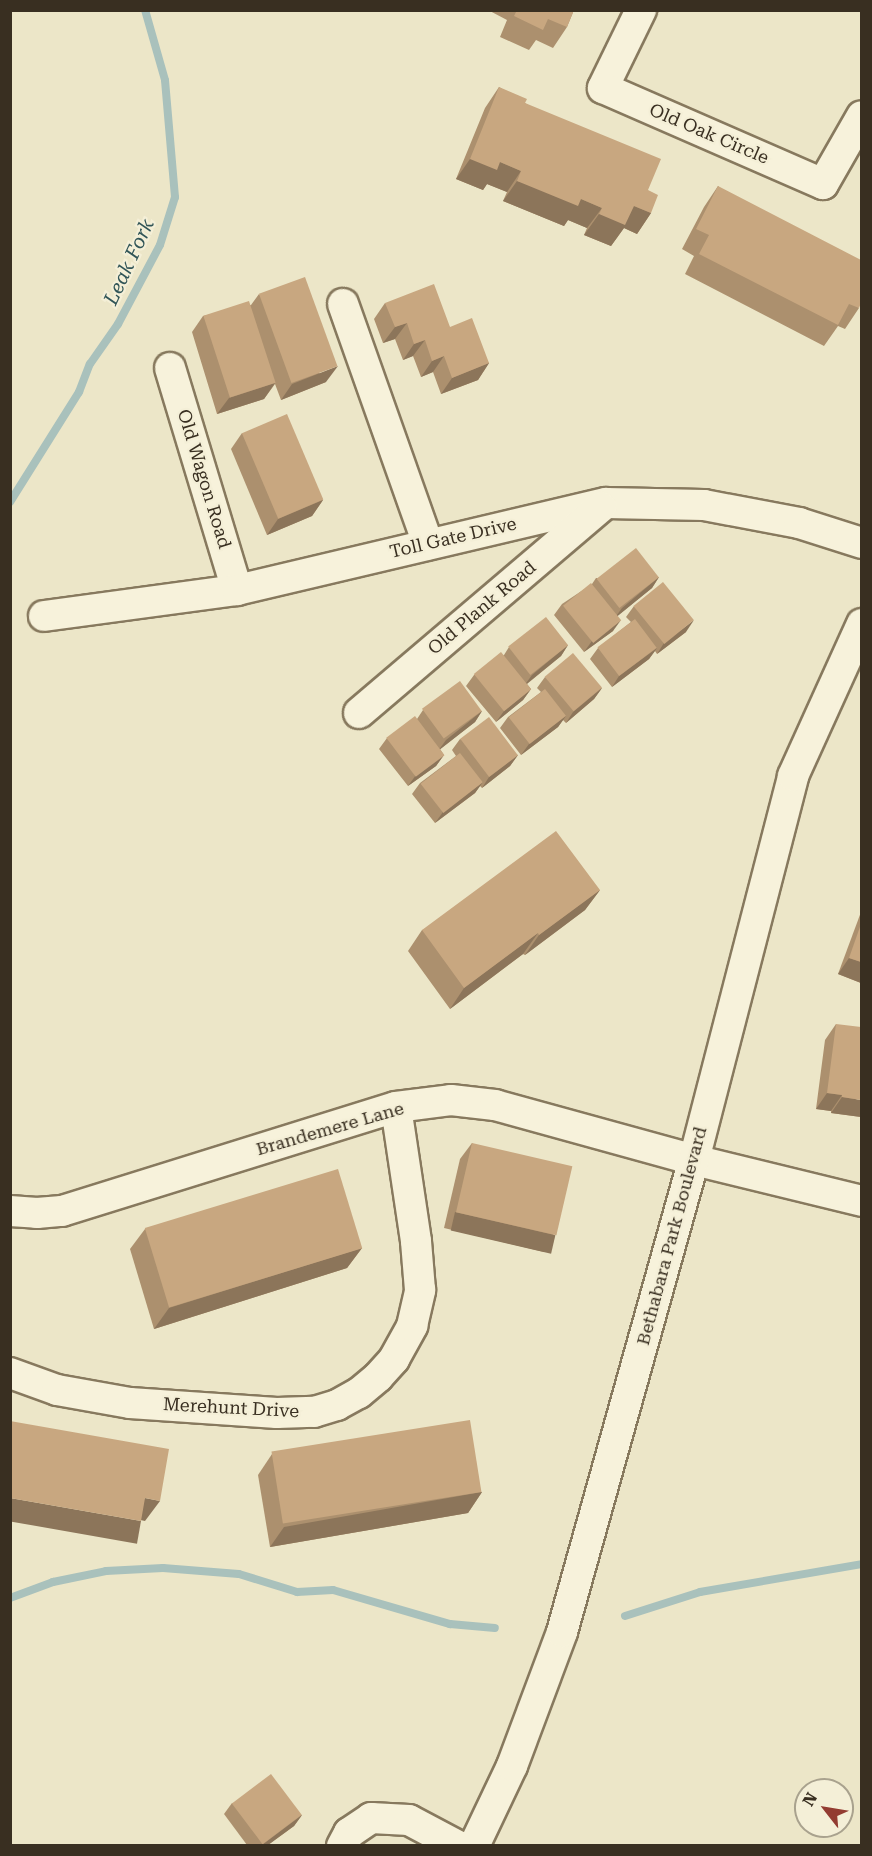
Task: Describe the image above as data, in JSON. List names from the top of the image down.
{
  "streets": {
    "street": [
      "Old Oak Circle",
      "Old Wagon Road",
      "Toll Gate Drive",
      "Old Plank Road",
      "Brandemere Lane",
      "Bethabara Park Boulevard",
      "Merehunt Drive"
    ]
  },
  "crossings": [
    ["Old Wagon Road", "Toll Gate Drive"],
    ["Toll Gate Drive", "Old Plank Road"],
    ["Brandemere Lane", "Bethabara Park Boulevard"],
    ["Brandemere Lane", "Merehunt Drive"]
  ],
  "water": ["Leak Fork"],
  "north": "top left"
}
